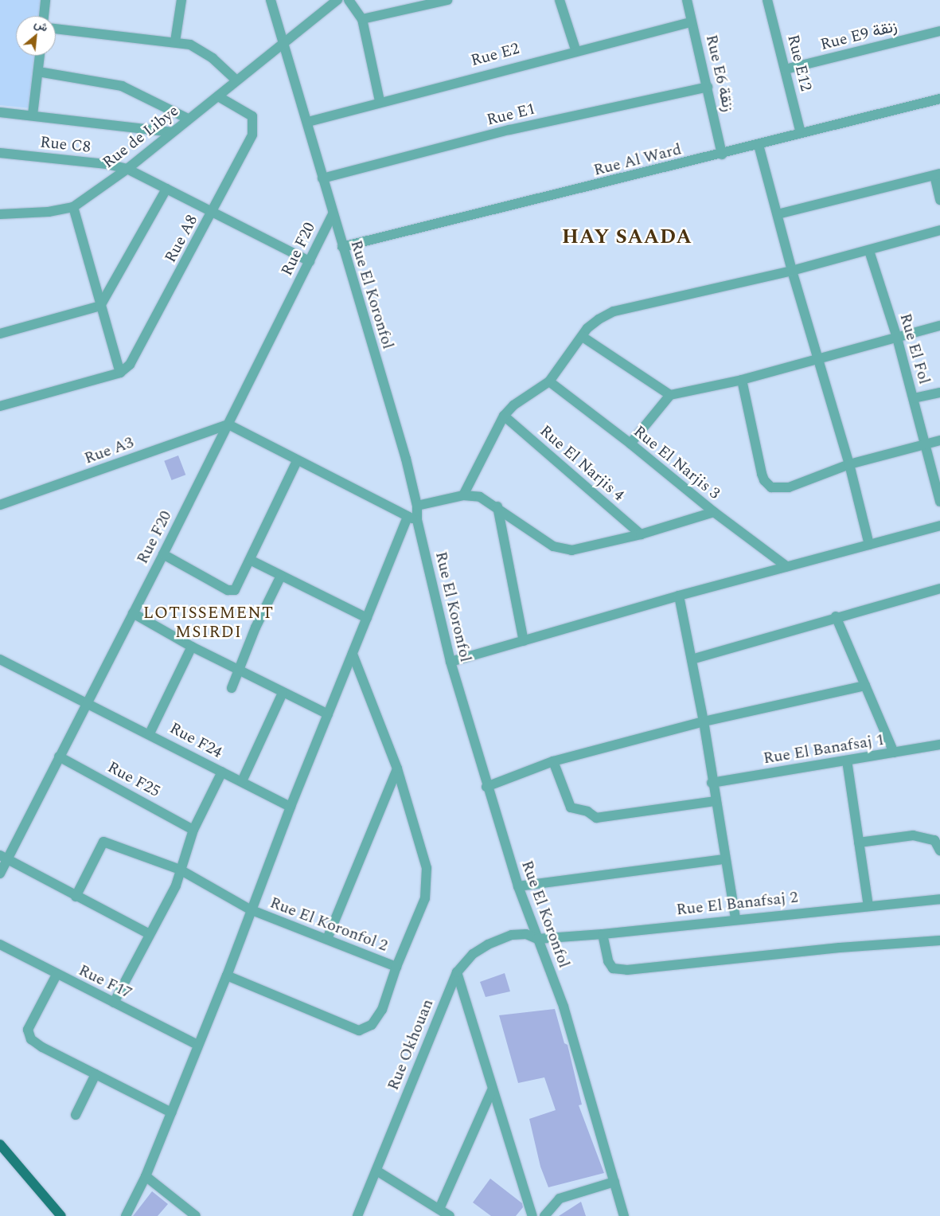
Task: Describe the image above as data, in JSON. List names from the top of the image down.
{
  "streets": {
    "street": [
      "Rue E9 زنقة",
      "Rue E2",
      "Rue E12",
      "Rue E6 زنقة",
      "Rue E1",
      "Rue de Libye",
      "Rue C8",
      "Rue Al Ward",
      "Rue A8",
      "Rue F20",
      "Rue El Koronfol",
      "Rue El Fol",
      "Rue A3",
      "Rue El Narjis 3",
      "Rue El Narjis 4",
      "Rue F24",
      "Rue El Banafsaj 1",
      "Rue F25",
      "Rue El Banafsaj 2",
      "Rue El Koronfol 2",
      "Rue F17",
      "Rue Okhouan"
    ]
  },
  "crossings": [
    ["Rue E9 زنقة", "Rue E12"],
    ["Rue E2", "Rue E6 زنقة"],
    ["Rue E2", "Rue El Koronfol"],
    ["Rue E12", "Rue Al Ward"],
    ["Rue E6 زنقة", "Rue E1"],
    ["Rue E6 زنقة", "Rue Al Ward"],
    ["Rue E1", "Rue El Koronfol"],
    ["Rue de Libye", "Rue C8"],
    ["Rue de Libye", "Rue A8"],
    ["Rue de Libye", "Rue El Koronfol"],
    ["Rue C8", "Rue A8"],
    ["Rue C8", "Rue F20"],
    ["Rue Al Ward", "Rue El Koronfol"],
    ["Rue F20", "Rue El Koronfol"],
    ["Rue F20", "Rue A3"],
    ["Rue F20", "Rue F24"],
    ["Rue F20", "Rue F25"],
    ["Rue El Koronfol", "Rue El Banafsaj 2"],
    ["Rue El Koronfol", "Rue Okhouan"],
    ["Rue El Banafsaj 2", "Rue Okhouan"]
  ],
  "districts": ["HAY SAADA", "LOTISSEMENT MSIRDI"],
  "north": "top right"
}
